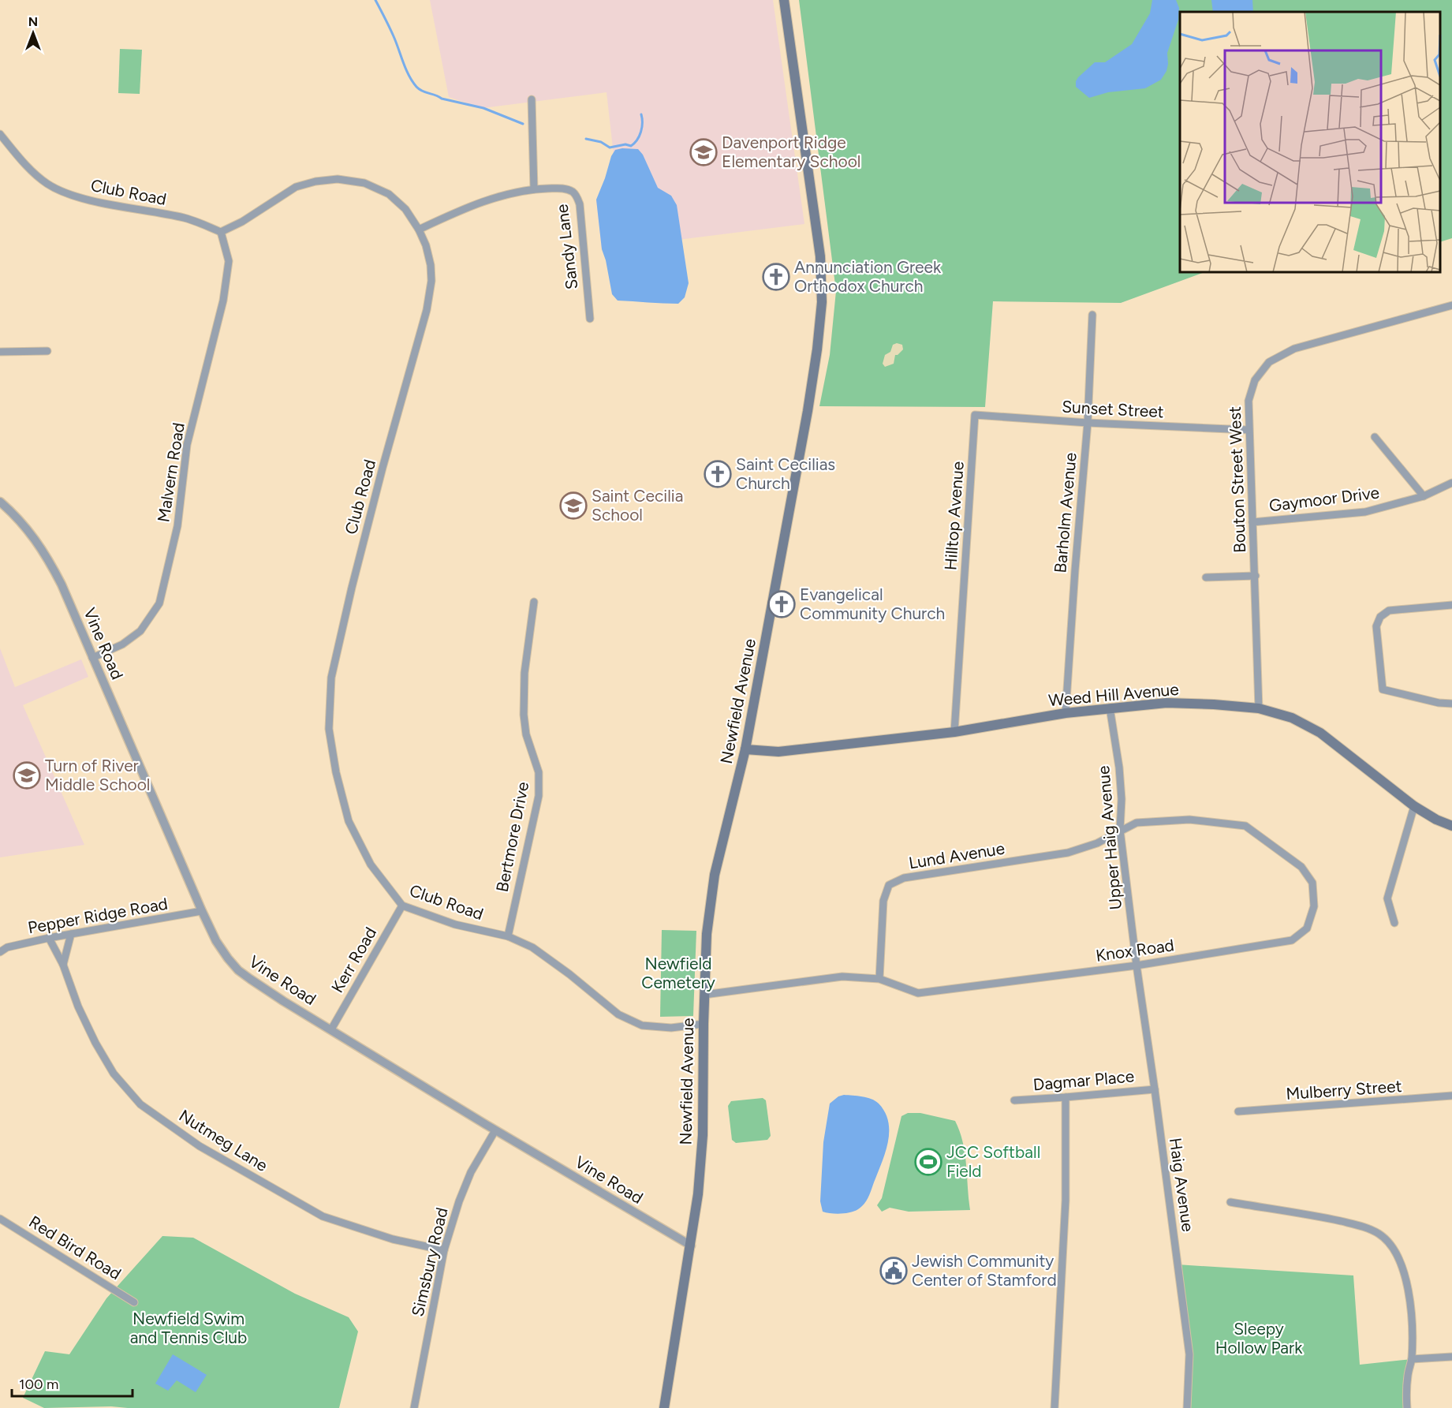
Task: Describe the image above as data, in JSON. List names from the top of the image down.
{
  "streets": {
    "main road": ["Weed Hill Avenue", "Newfield Avenue"],
    "street": [
      "Club Road",
      "Sandy Lane",
      "Sunset Street",
      "Malvern Road",
      "Bouton Street West",
      "Gaymoor Drive",
      "Barholm Avenue",
      "Hilltop Avenue",
      "Vine Road",
      "Bertmore Drive",
      "Upper Haig Avenue",
      "Lund Avenue",
      "Pepper Ridge Road",
      "Knox Road",
      "Kerr Road",
      "Dagmar Place",
      "Mulberry Street",
      "Nutmeg Lane",
      "Haig Avenue",
      "Red Bird Road",
      "Simsbury Road"
    ]
  },
  "crossings": [
    ["Club Road", "Sandy Lane"],
    ["Club Road", "Malvern Road"],
    ["Club Road", "Newfield Avenue"],
    ["Club Road", "Bertmore Drive"],
    ["Club Road", "Kerr Road"],
    ["Sunset Street", "Bouton Street West"],
    ["Sunset Street", "Barholm Avenue"],
    ["Sunset Street", "Hilltop Avenue"],
    ["Malvern Road", "Vine Road"],
    ["Bouton Street West", "Gaymoor Drive"],
    ["Bouton Street West", "Weed Hill Avenue"],
    ["Barholm Avenue", "Weed Hill Avenue"],
    ["Hilltop Avenue", "Weed Hill Avenue"],
    ["Vine Road", "Newfield Avenue"],
    ["Vine Road", "Pepper Ridge Road"],
    ["Vine Road", "Kerr Road"],
    ["Vine Road", "Simsbury Road"],
    ["Weed Hill Avenue", "Newfield Avenue"],
    ["Weed Hill Avenue", "Upper Haig Avenue"],
    ["Newfield Avenue", "Knox Road"],
    ["Upper Haig Avenue", "Lund Avenue"],
    ["Upper Haig Avenue", "Knox Road"],
    ["Upper Haig Avenue", "Haig Avenue"],
    ["Lund Avenue", "Knox Road"],
    ["Pepper Ridge Road", "Nutmeg Lane"],
    ["Knox Road", "Haig Avenue"],
    ["Dagmar Place", "Haig Avenue"],
    ["Nutmeg Lane", "Simsbury Road"]
  ],
  "parks": ["Newfield Cemetery", "Newfield Swim and Tennis Club", "Sleepy Hollow Park"],
  "places": {
    "school or university": ["Davenport Ridge Elementary School", "Saint Cecilia School", "Turn of River Middle School"],
    "church": ["Annunciation Greek Orthodox Church", "Saint Cecilias Church", "Evangelical Community Church"],
    "sports": ["JCC Softball Field"],
    "public building": ["Jewish Community Center of Stamford"]
  },
  "scale_bar": "100 m",
  "north": "top"
}
